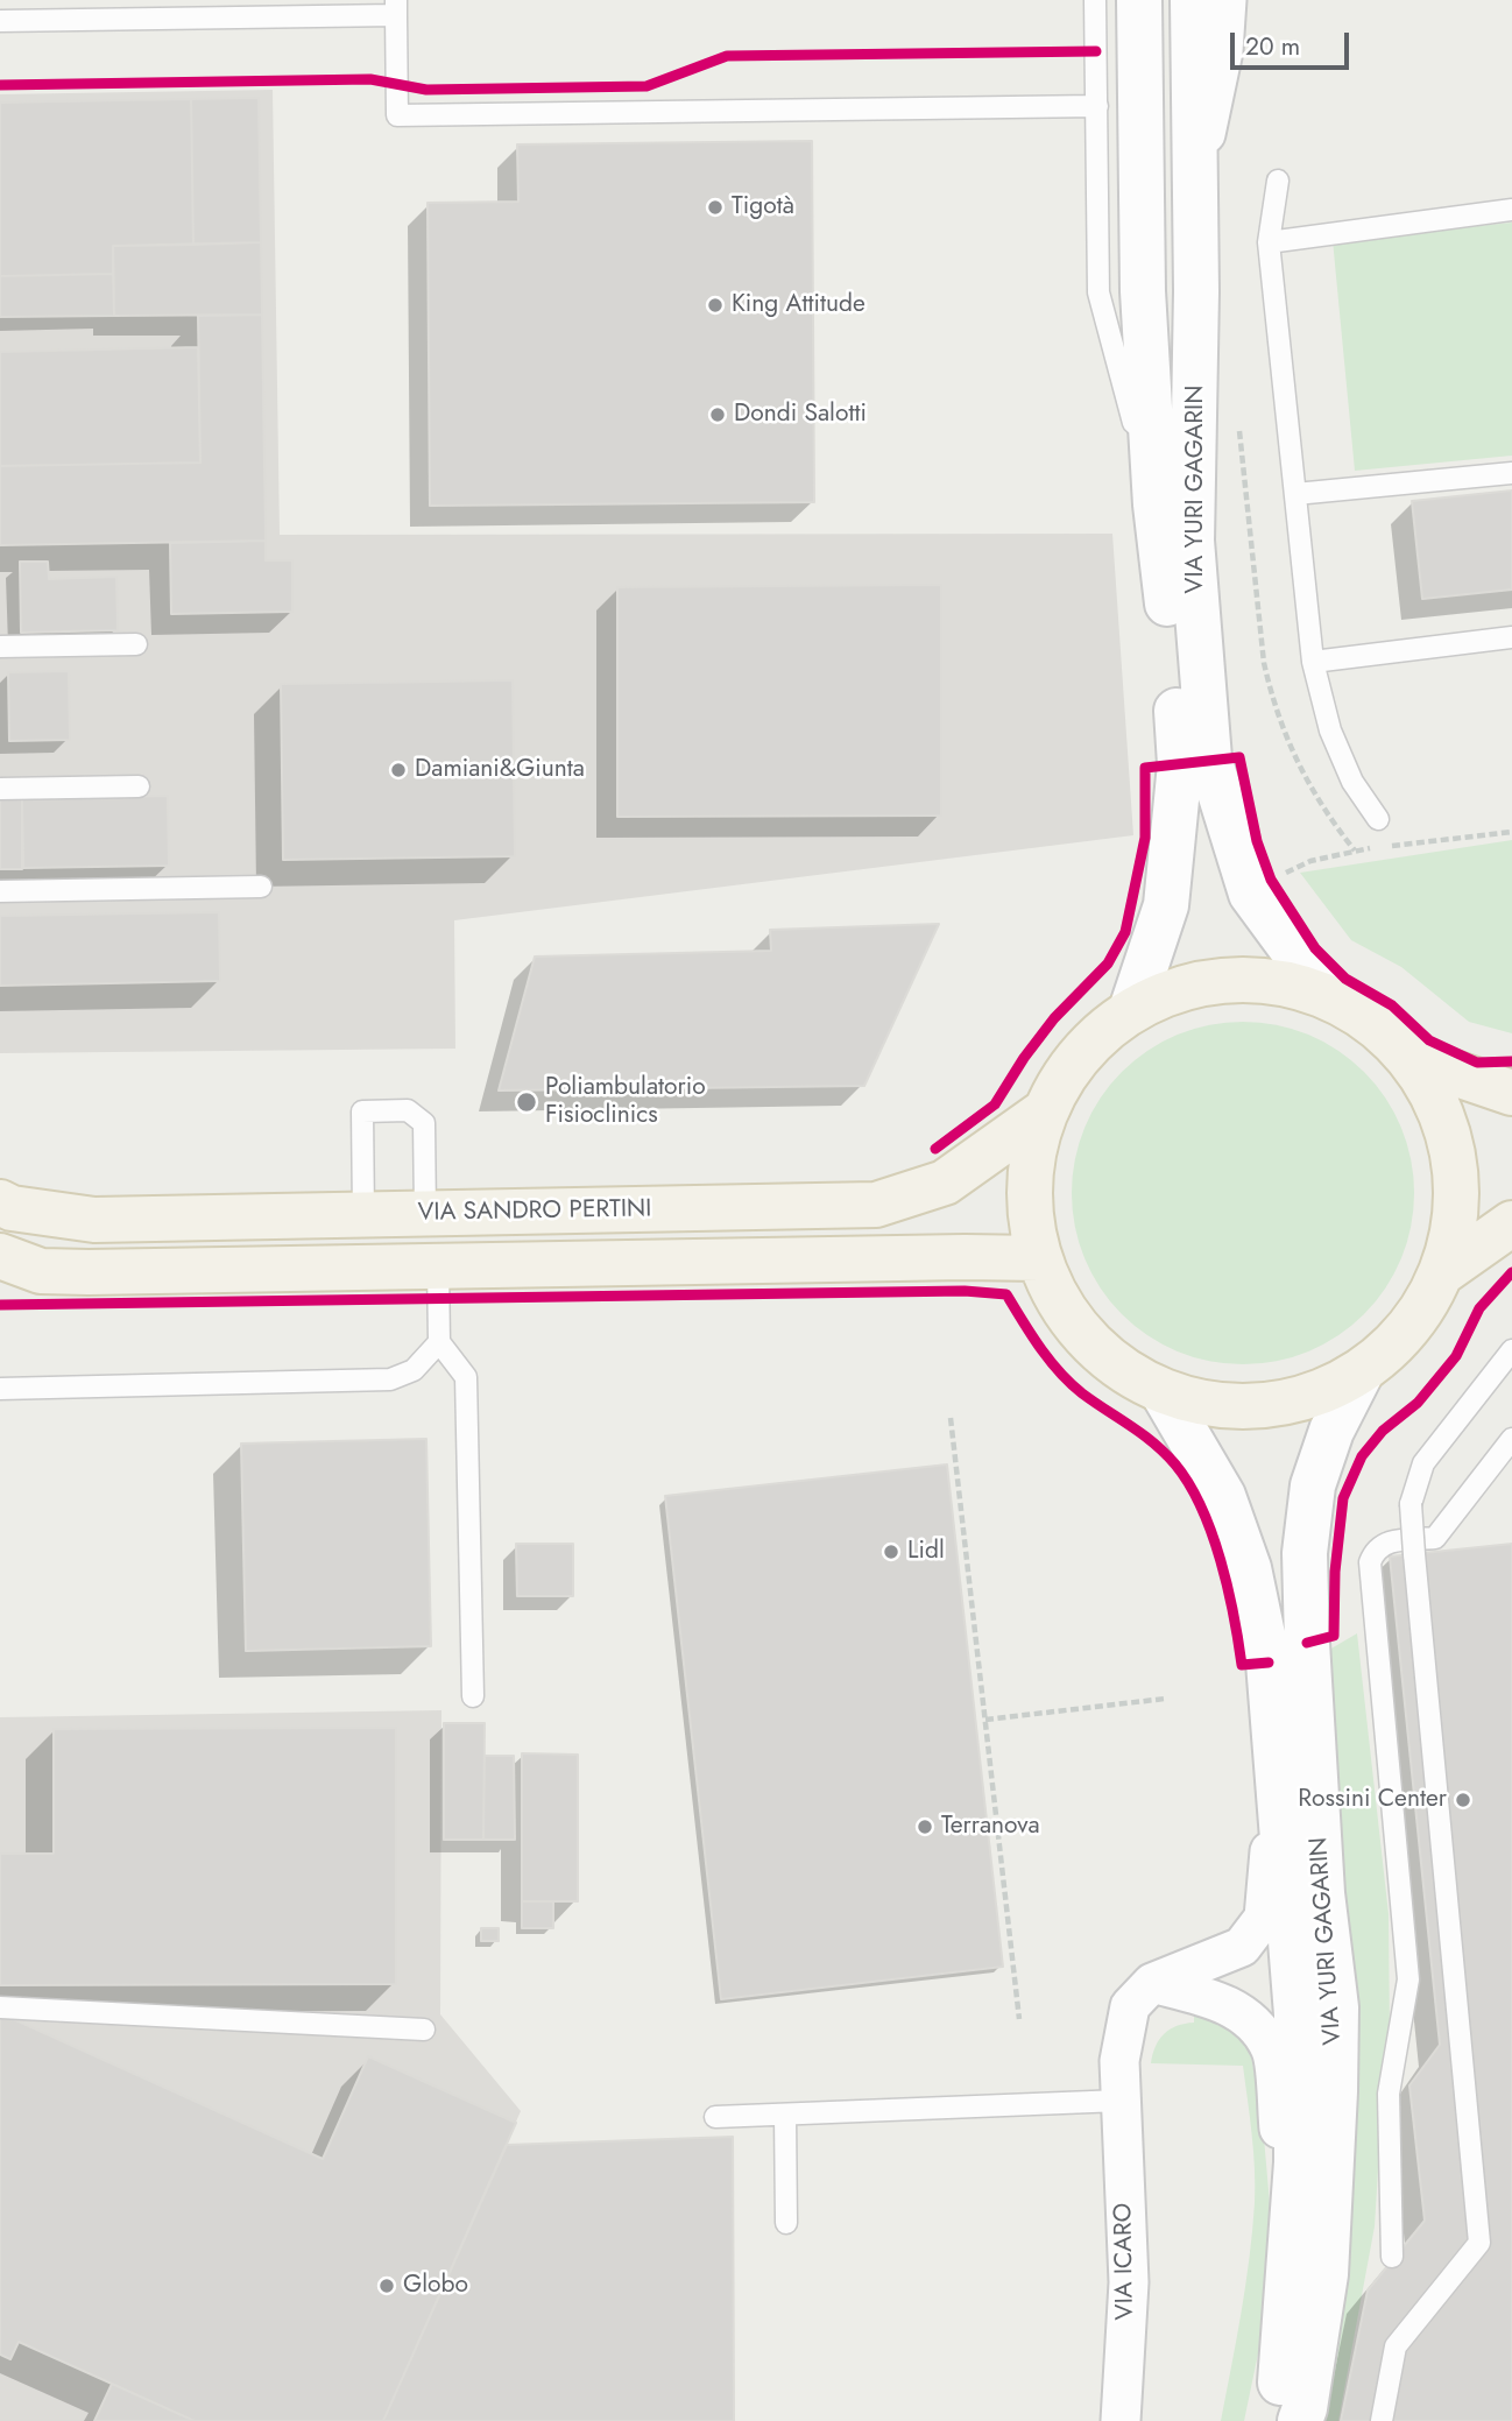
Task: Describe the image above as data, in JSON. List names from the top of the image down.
{
  "streets": {
    "main road": ["VIA YURI GAGARIN", "VIA SANDRO PERTINI"],
    "street": ["VIA ICARO"]
  },
  "crossings": [
    ["VIA YURI GAGARIN", "VIA ICARO"]
  ],
  "places": [
    "Tigotà",
    "King Attitude",
    "Dondi Salotti",
    "Damiani&Giunta",
    "Poliambulatorio Fisioclinics",
    "Lidl",
    "Rossini Center",
    "Terranova",
    "Globo"
  ],
  "scale_bar": "20 m"
}
